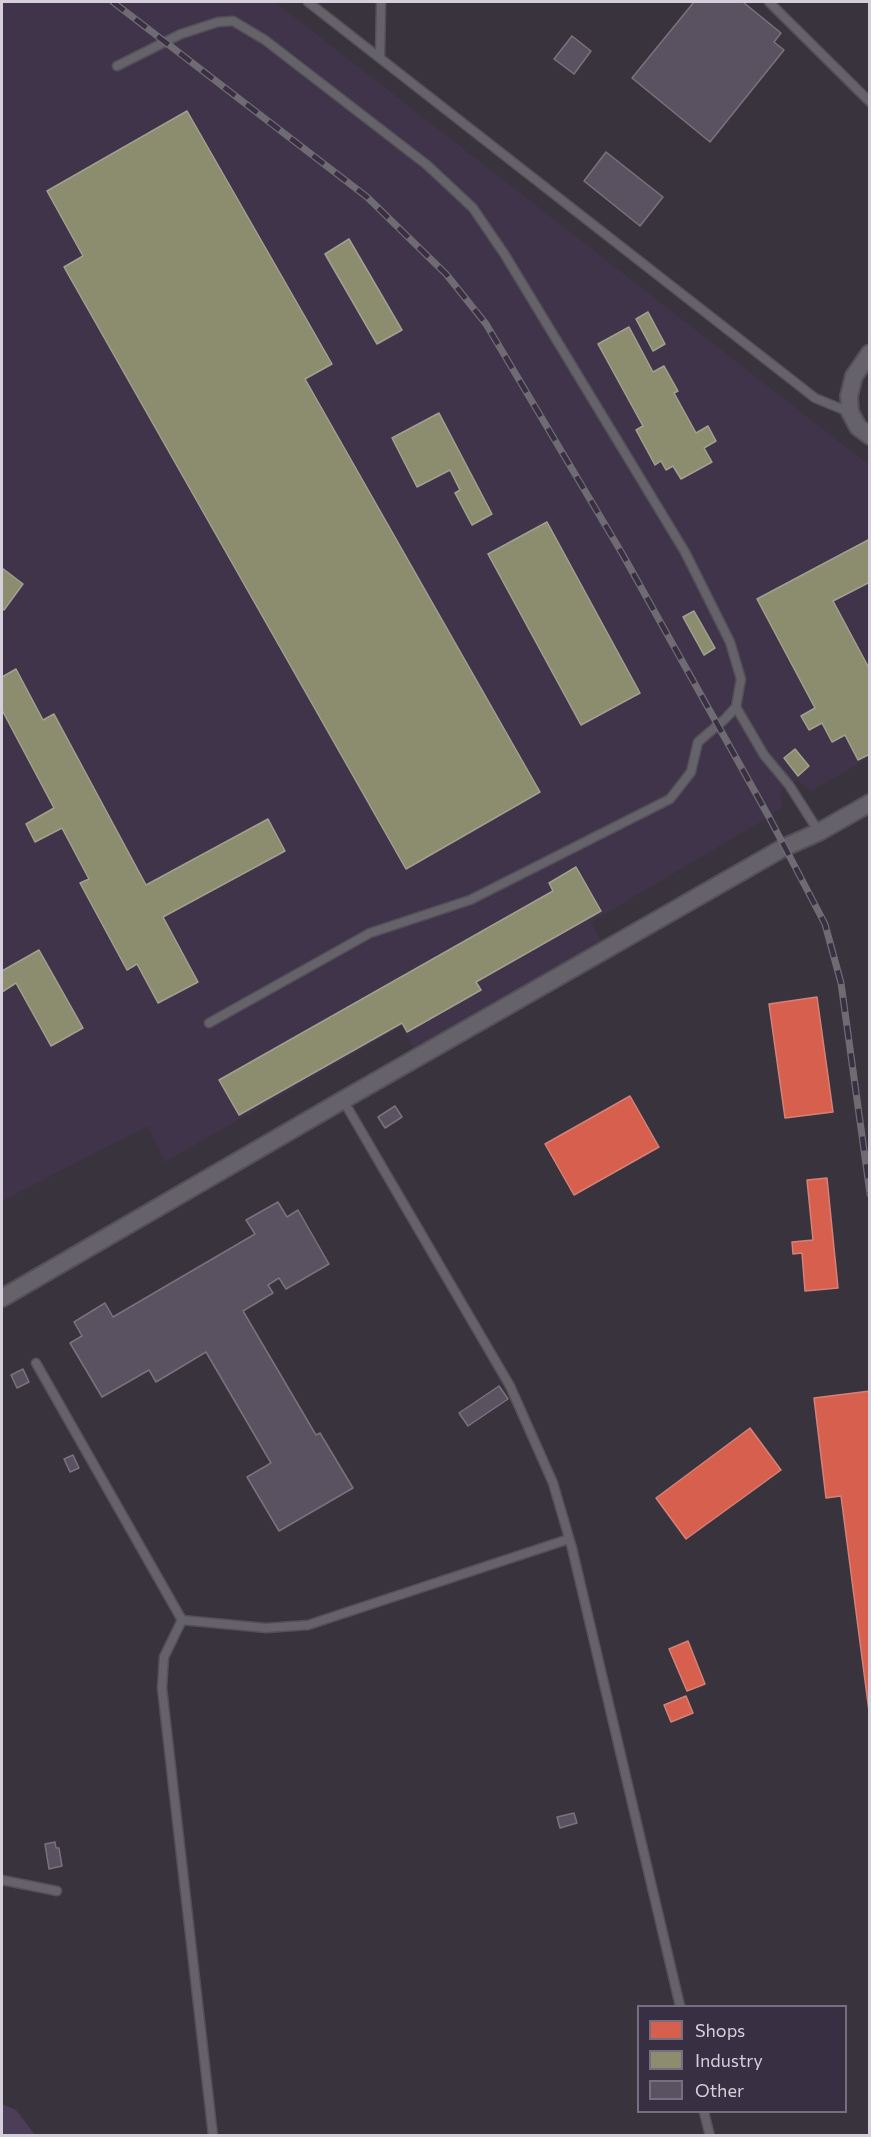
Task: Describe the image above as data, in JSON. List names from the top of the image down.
{
  "legend": ["Shops", "Industry", "Other"]
}
